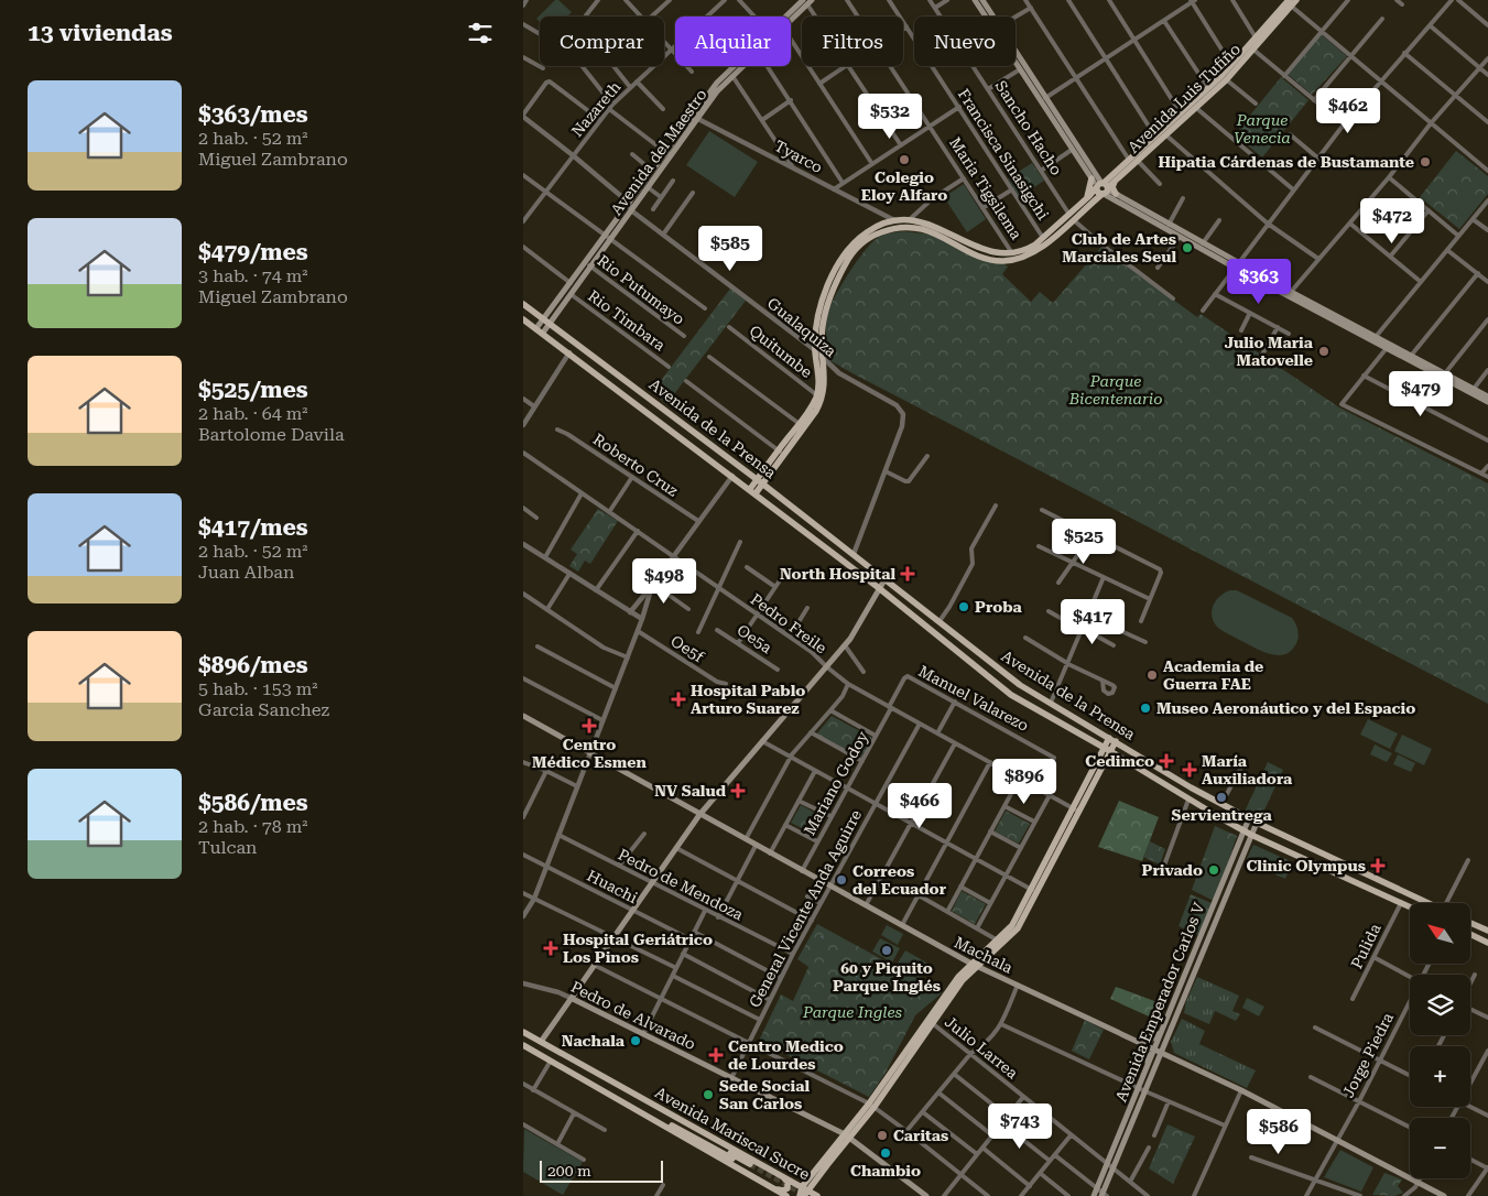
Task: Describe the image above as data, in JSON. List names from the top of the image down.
{
  "streets": {
    "main road": [
      "Avenida Luis Tufiño",
      "Avenida del Maestro",
      "Avenida de la Prensa",
      "Machala",
      "Avenida Emperador Carlos V",
      "Pedro de Alvarado",
      "Avenida Mariscal Sucre"
    ],
    "street": [
      "Nazareth",
      "Sancho Hacho",
      "Francisca Sinasigchi",
      "Tyarco",
      "Maria Tigsilema",
      "Rio Putumayo",
      "Rio Timbara",
      "Gualaquiza",
      "Quitumbe",
      "Roberto Cruz",
      "Pedro Freile",
      "Oe5a",
      "Oe5f",
      "Manuel Valarezo",
      "Mariano Godoy",
      "Pedro de Mendoza",
      "Huachi",
      "General Vicente Anda Aguirre",
      "Pulida",
      "Julio Larrea",
      "Jorge Piedra"
    ]
  },
  "crossings": [
    ["Avenida Luis Tufiño", "Sancho Hacho"],
    ["Avenida Luis Tufiño", "Francisca Sinasigchi"],
    ["Avenida Luis Tufiño", "Tyarco"],
    ["Avenida Luis Tufiño", "Maria Tigsilema"],
    ["Avenida Luis Tufiño", "Gualaquiza"],
    ["Avenida Luis Tufiño", "Quitumbe"],
    ["Avenida Luis Tufiño", "Avenida de la Prensa"],
    ["Avenida del Maestro", "Tyarco"],
    ["Avenida del Maestro", "Rio Putumayo"],
    ["Avenida del Maestro", "Rio Timbara"],
    ["Avenida del Maestro", "Gualaquiza"],
    ["Avenida del Maestro", "Avenida de la Prensa"],
    ["Gualaquiza", "Avenida de la Prensa"],
    ["Avenida de la Prensa", "Pulida"],
    ["Avenida de la Prensa", "Avenida Emperador Carlos V"],
    ["Pedro Freile", "Manuel Valarezo"],
    ["Pedro Freile", "Mariano Godoy"],
    ["Pedro Freile", "General Vicente Anda Aguirre"],
    ["Manuel Valarezo", "Mariano Godoy"],
    ["Mariano Godoy", "Machala"],
    ["Pedro de Mendoza", "General Vicente Anda Aguirre"],
    ["General Vicente Anda Aguirre", "Machala"],
    ["General Vicente Anda Aguirre", "Pedro de Alvarado"],
    ["Machala", "Avenida Emperador Carlos V"],
    ["Machala", "Jorge Piedra"],
    ["Avenida Emperador Carlos V", "Julio Larrea"]
  ],
  "parks": ["Parque Venecia", "Parque Bicentenario", "Parque Ingles"],
  "places": {
    "other": [
      "Colegio Eloy Alfaro",
      "Hipatia Cárdenas de Bustamante",
      "Club de Artes Marciales Seul",
      "Julio Maria Matovelle",
      "Proba",
      "Academia de Guerra FAE",
      "Museo Aeronáutico y del Espacio",
      "Servientrega",
      "Privado",
      "Correos del Ecuador",
      "60 y Piquito Parque Inglés",
      "Nachala",
      "Sede Social San Carlos",
      "Caritas",
      "Chambio"
    ],
    "health": [
      "North Hospital",
      "Hospital Pablo Arturo Suarez",
      "Centro Médico Esmen",
      "Cedimco",
      "María Auxiliadora",
      "NV Salud",
      "Clinic Olympus",
      "Hospital Geriátrico Los Pinos",
      "Centro Medico de Lourdes"
    ]
  },
  "scale_bar": "200 m",
  "north": "top left",
  "page": {
    "heading": "13 viviendas",
    "chip": [
      "Comprar",
      "Alquilar",
      "Filtros",
      "Nuevo"
    ],
    "list": [
      {
        "name": "$363/mes",
        "note": "2 hab. · 52 m² · Miguel Zambrano"
      },
      {
        "name": "$479/mes",
        "note": "3 hab. · 74 m² · Miguel Zambrano"
      },
      {
        "name": "$525/mes",
        "note": "2 hab. · 64 m² · Bartolome Davila"
      },
      {
        "name": "$417/mes",
        "note": "2 hab. · 52 m² · Juan Alban"
      },
      {
        "name": "$896/mes",
        "note": "5 hab. · 153 m² · Garcia Sanchez"
      },
      {
        "name": "$586/mes",
        "note": "2 hab. · 78 m² · Tulcan"
      }
    ],
    "price": [
      "$462",
      "$532",
      "$472",
      "$585",
      "$363",
      "$479",
      "$525",
      "$498",
      "$417",
      "$896",
      "$466",
      "$743",
      "$586"
    ],
    "map_buttons": ["+", "−"],
    "scale": "200 m"
  }
}
